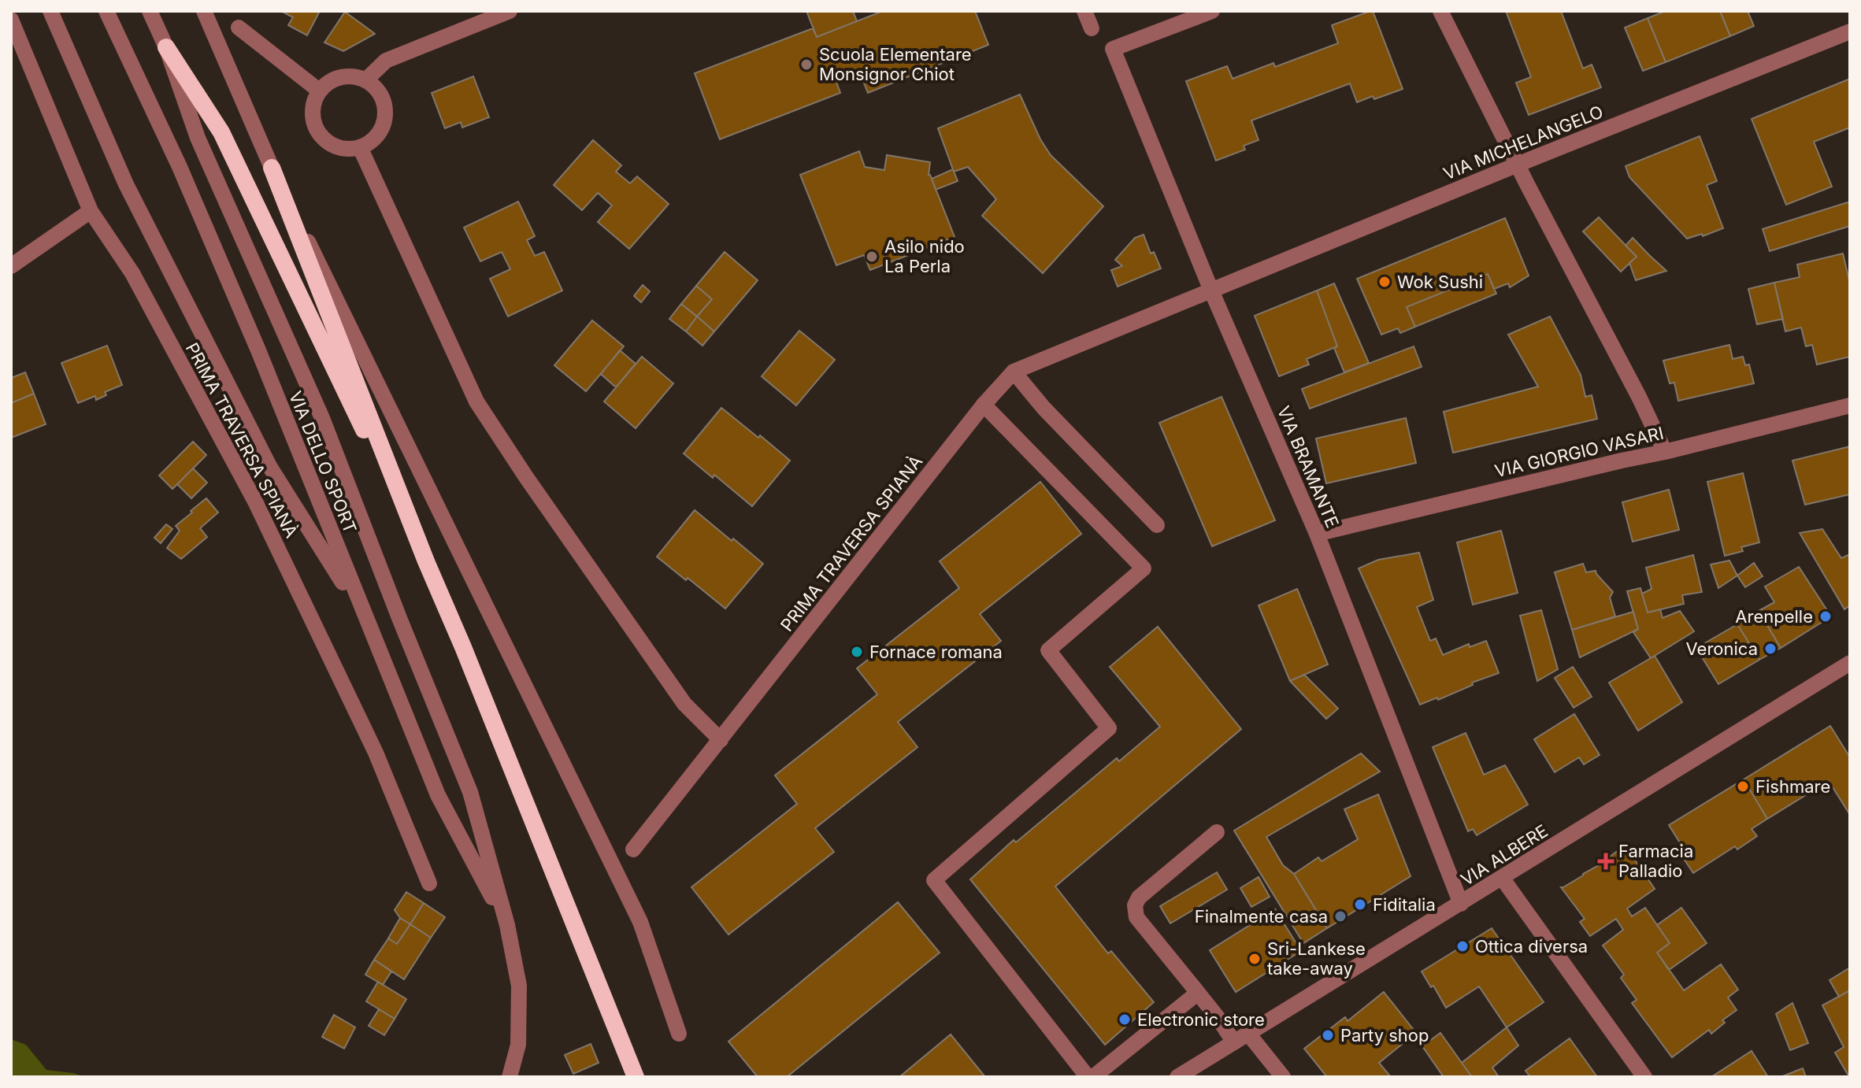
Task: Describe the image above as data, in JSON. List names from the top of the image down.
{
  "streets": {
    "street": [
      "VIA MICHELANGELO",
      "PRIMA TRAVERSA SPIANÀ",
      "VIA GIORGIO VASARI",
      "VIA DELLO SPORT",
      "VIA BRAMANTE",
      "VIA ALBERE"
    ]
  },
  "crossings": [
    ["VIA MICHELANGELO", "PRIMA TRAVERSA SPIANÀ"],
    ["VIA MICHELANGELO", "VIA BRAMANTE"],
    ["PRIMA TRAVERSA SPIANÀ", "VIA BRAMANTE"],
    ["VIA GIORGIO VASARI", "VIA BRAMANTE"],
    ["VIA BRAMANTE", "VIA ALBERE"]
  ],
  "places": {
    "other": [
      "Scuola Elementare Monsignor Chiot",
      "Asilo nido La Perla",
      "Wok Sushi",
      "Arenpelle",
      "Veronica",
      "Fornace romana",
      "Fishmare",
      "Fiditalia",
      "Finalmente casa",
      "Ottica diversa",
      "Sri-Lankese take-away",
      "Electronic store",
      "Party shop"
    ],
    "health": ["Farmacia Palladio"]
  }
}
